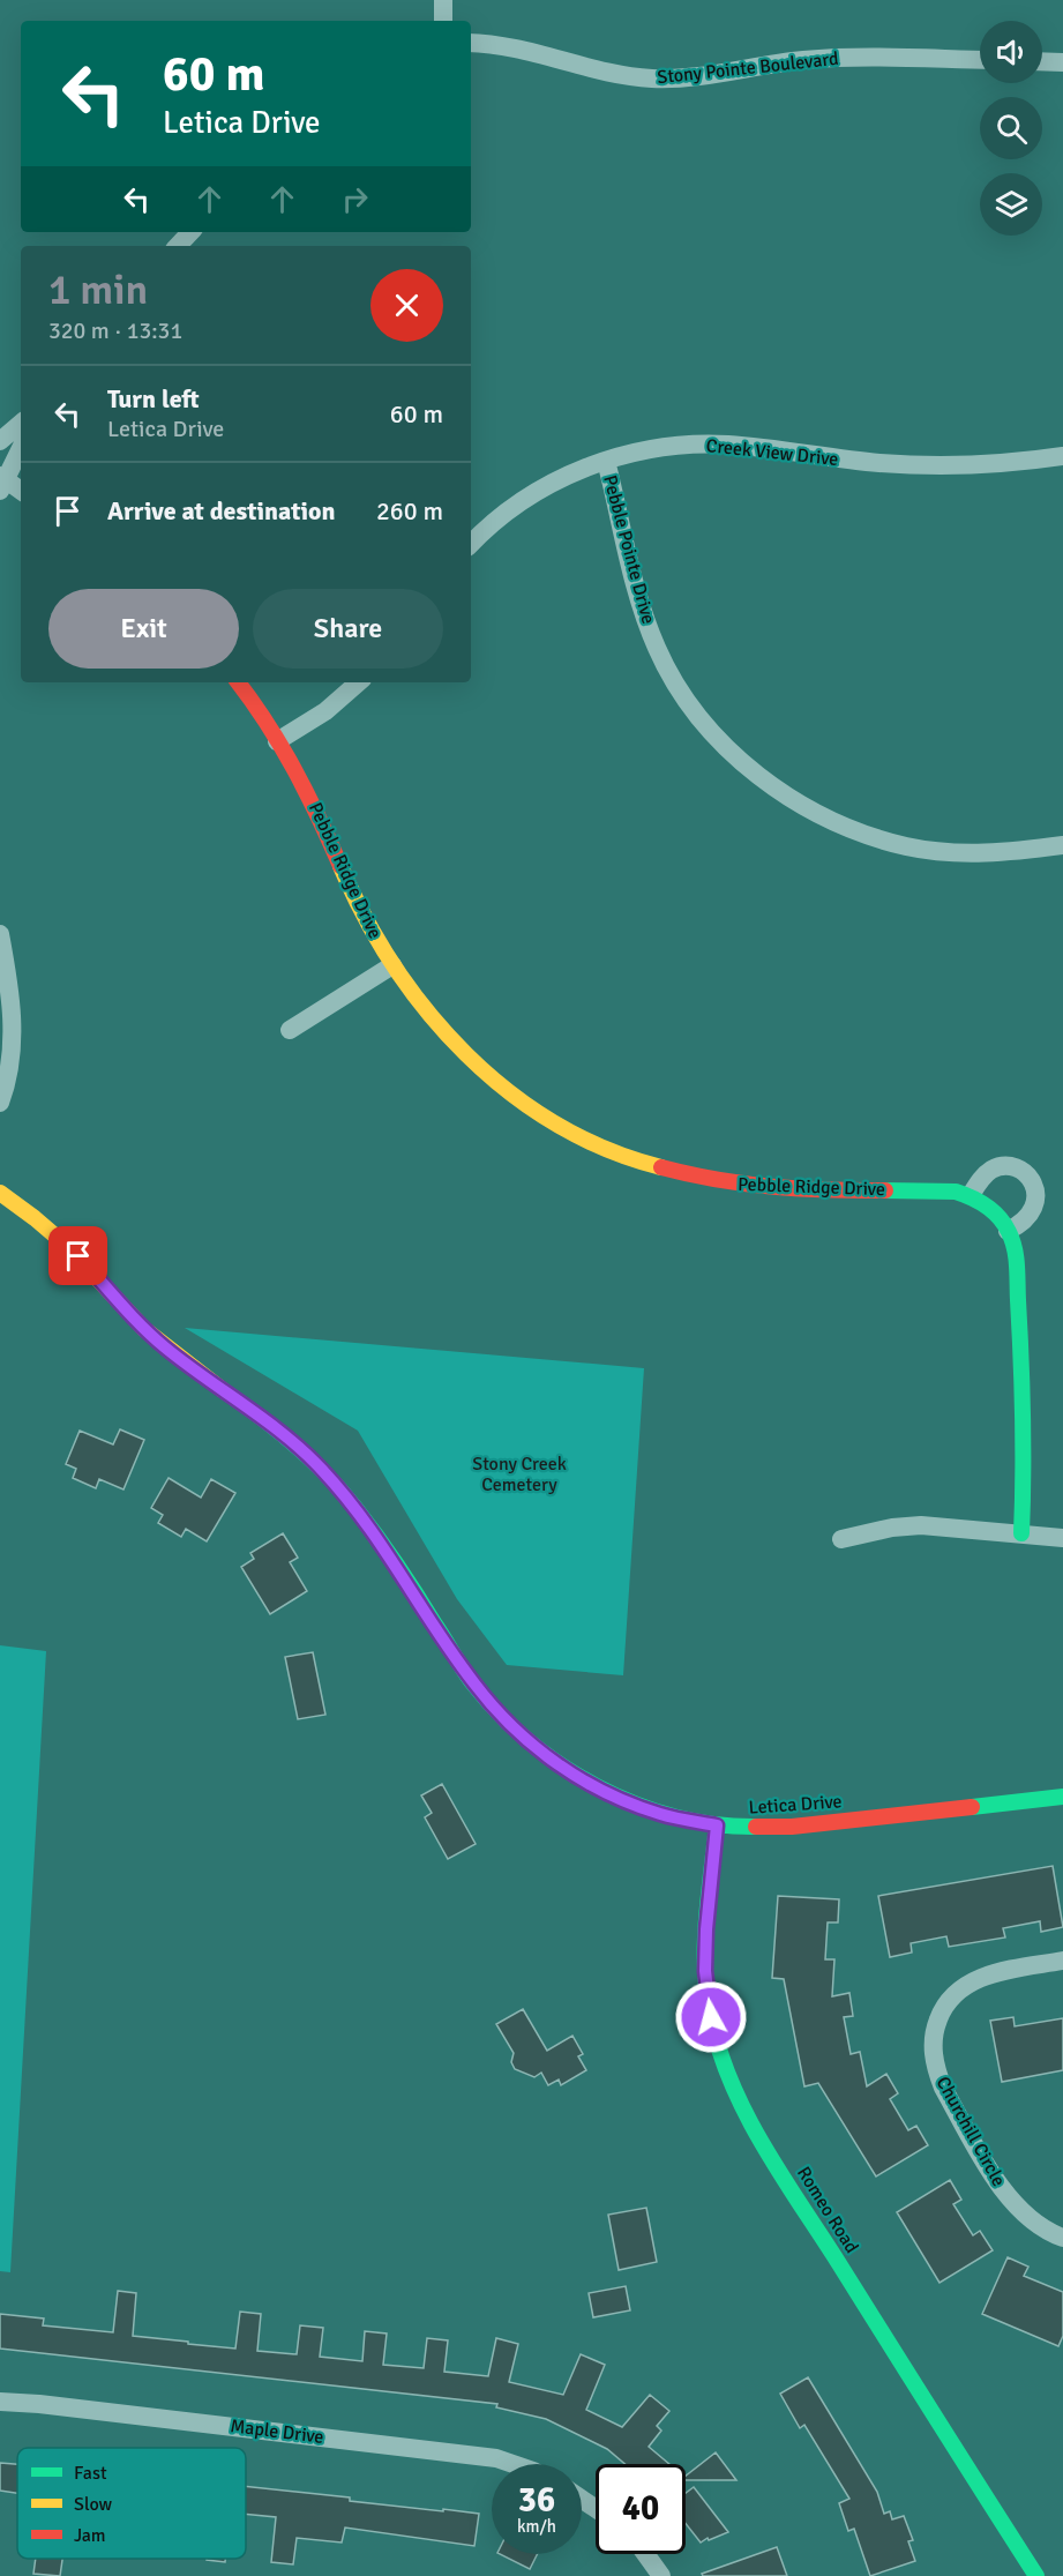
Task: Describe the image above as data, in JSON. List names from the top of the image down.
{
  "streets": {
    "street": [
      "Stony Pointe Boulevard",
      "Creek View Drive",
      "Pebble Pointe Drive",
      "Pebble Ridge Drive",
      "Letica Drive",
      "Churchill Circle",
      "Romeo Road",
      "Maple Drive"
    ]
  },
  "crossings": [
    ["Creek View Drive", "Pebble Pointe Drive"],
    ["Letica Drive", "Romeo Road"]
  ],
  "parks": ["Stony Creek Cemetery"],
  "legend": ["Fast", "Slow", "Jam"],
  "page": {
    "turn": ["60 m", "Letica Drive"],
    "heading": ["1 min", "320 m · 13:31"],
    "list": [
      {
        "name": "Turn left",
        "note": "Letica Drive",
        "value": "60 m"
      },
      {
        "name": "Arrive at destination",
        "value": "260 m"
      }
    ],
    "buttons": ["Exit", "Share"],
    "speed": "36 km/h",
    "limit": "40"
  }
}
